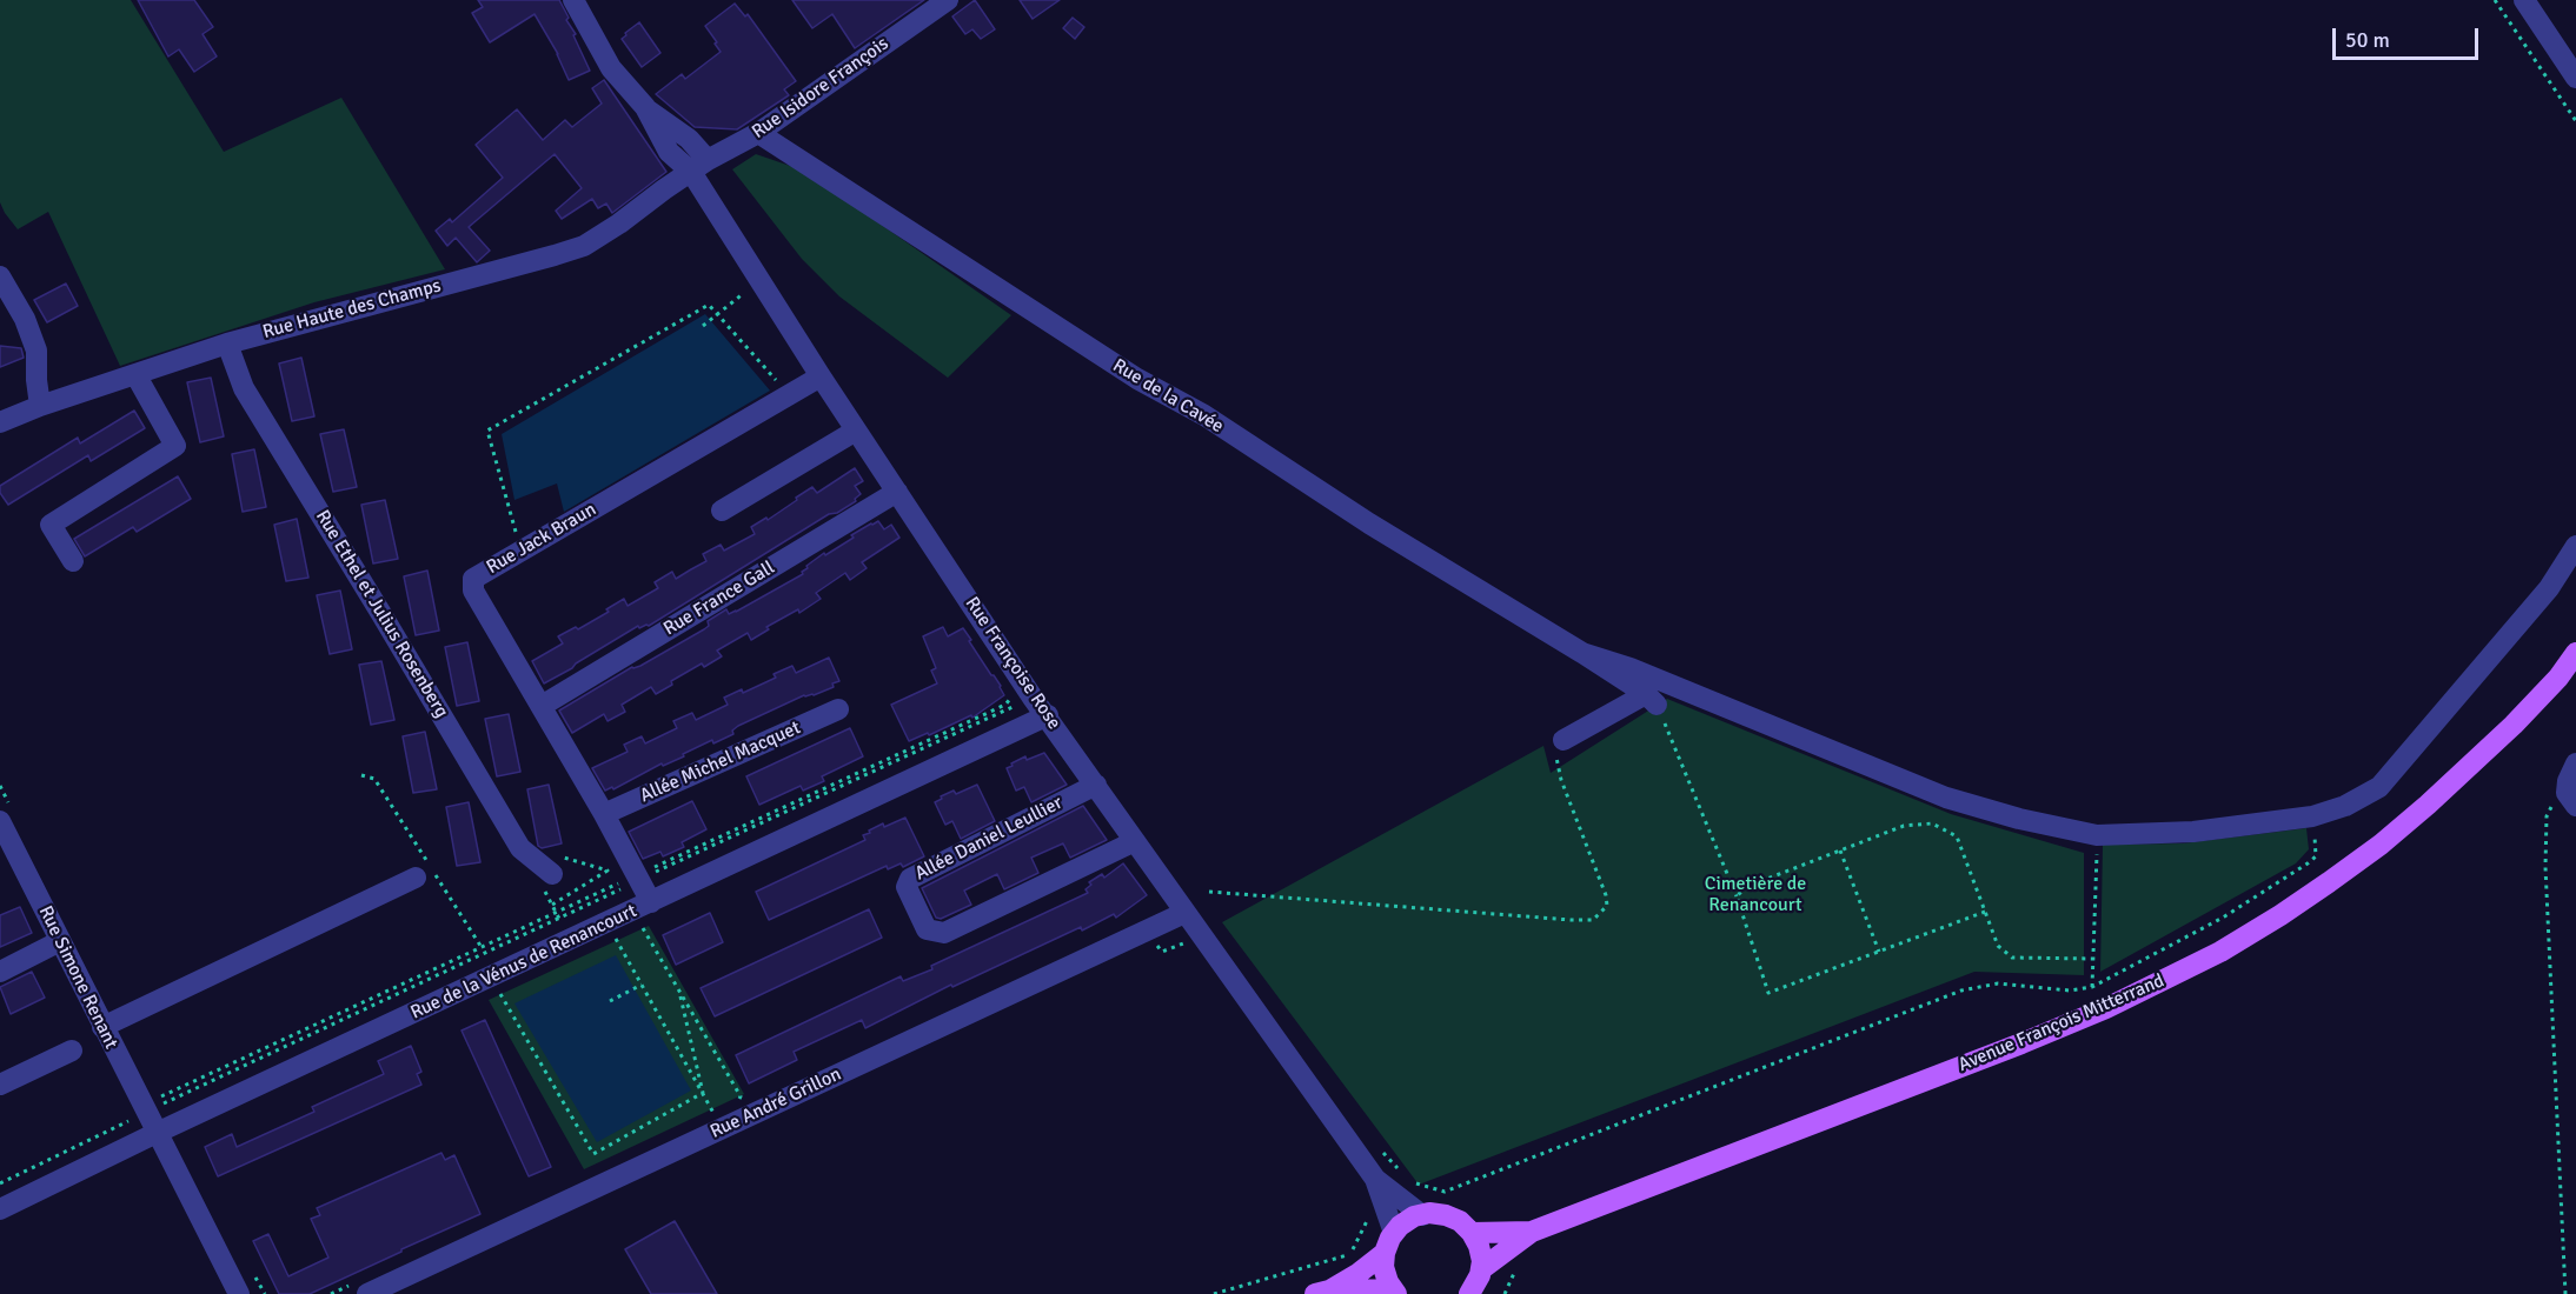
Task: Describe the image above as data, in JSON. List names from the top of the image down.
{
  "streets": {
    "main road": ["Avenue François Mitterrand"],
    "street": [
      "Rue Isidore François",
      "Rue Haute des Champs",
      "Rue de la Cavée",
      "Rue Jack Braun",
      "Rue France Gall",
      "Rue Ethel et Julius Rosenberg",
      "Rue Françoise Rose",
      "Allée Michel Macquet",
      "Allée Daniel Leullier",
      "Rue de la Vénus de Renancourt",
      "Rue Simone Renant",
      "Rue André Grillon"
    ]
  },
  "crossings": [
    ["Rue Isidore François", "Rue Haute des Champs"],
    ["Rue Isidore François", "Rue de la Cavée"],
    ["Rue Isidore François", "Rue Françoise Rose"],
    ["Rue Haute des Champs", "Rue Ethel et Julius Rosenberg"],
    ["Rue Haute des Champs", "Rue Françoise Rose"],
    ["Rue Jack Braun", "Rue France Gall"],
    ["Rue Jack Braun", "Rue Françoise Rose"],
    ["Rue Jack Braun", "Allée Michel Macquet"],
    ["Rue Jack Braun", "Rue de la Vénus de Renancourt"],
    ["Rue France Gall", "Rue Françoise Rose"],
    ["Rue Françoise Rose", "Allée Daniel Leullier"],
    ["Rue Françoise Rose", "Rue de la Vénus de Renancourt"],
    ["Rue Françoise Rose", "Rue André Grillon"],
    ["Rue de la Vénus de Renancourt", "Rue Simone Renant"]
  ],
  "parks": ["Cimetière de Renancourt"],
  "scale_bar": "50 m"
}
